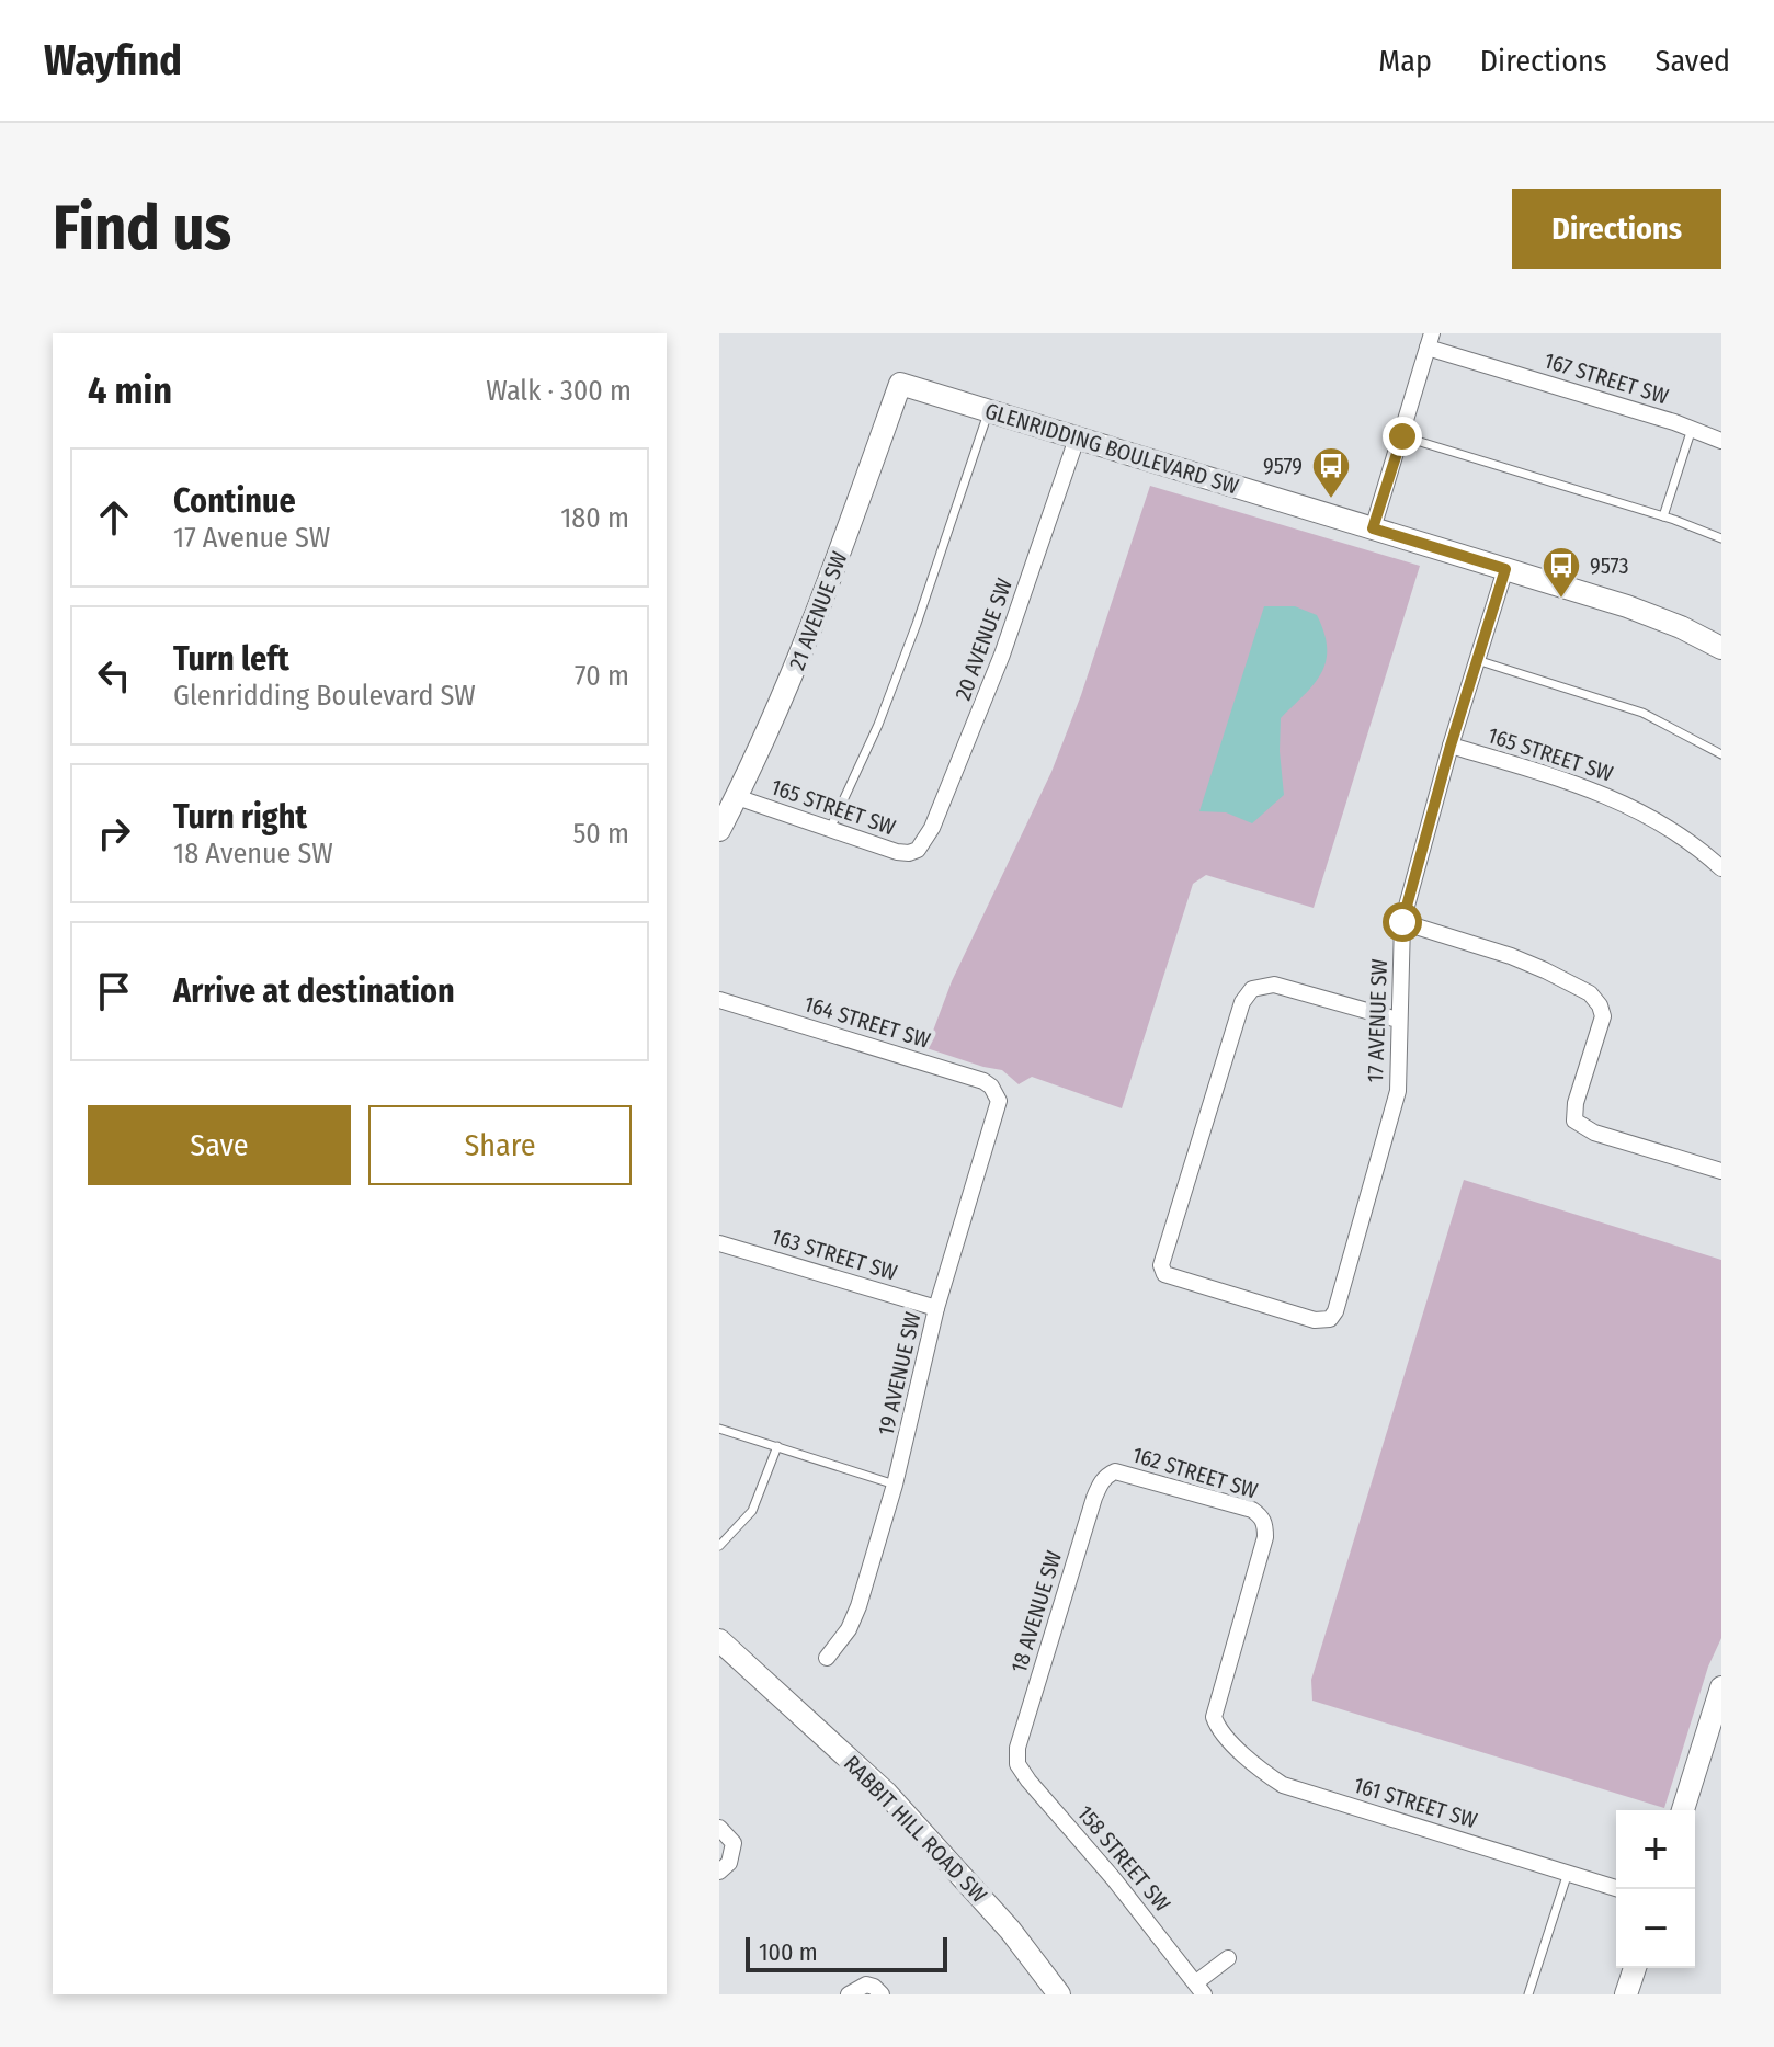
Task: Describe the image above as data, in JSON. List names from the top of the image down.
{
  "streets": {
    "street": [
      "167 STREET SW",
      "GLENRIDDING BOULEVARD SW",
      "21 AVENUE SW",
      "20 AVENUE SW",
      "165 STREET SW",
      "17 AVENUE SW",
      "164 STREET SW",
      "163 STREET SW",
      "19 AVENUE SW",
      "162 STREET SW",
      "18 AVENUE SW",
      "161 STREET SW",
      "RABBIT HILL ROAD SW",
      "158 STREET SW"
    ]
  },
  "crossings": [
    ["GLENRIDDING BOULEVARD SW", "21 AVENUE SW"],
    ["GLENRIDDING BOULEVARD SW", "20 AVENUE SW"],
    ["GLENRIDDING BOULEVARD SW", "17 AVENUE SW"],
    ["21 AVENUE SW", "165 STREET SW"],
    ["20 AVENUE SW", "165 STREET SW"],
    ["165 STREET SW", "17 AVENUE SW"],
    ["164 STREET SW", "19 AVENUE SW"],
    ["163 STREET SW", "19 AVENUE SW"],
    ["162 STREET SW", "18 AVENUE SW"],
    ["162 STREET SW", "161 STREET SW"],
    ["18 AVENUE SW", "158 STREET SW"]
  ],
  "places": {
    "bus stop": ["9579", "9573"]
  },
  "scale_bar": "100 m",
  "page": {
    "header": "Wayfind",
    "nav": ["Map", "Directions", "Saved"],
    "buttons": [
      "Directions",
      ["Save", "Share"]
    ],
    "title": "Find us",
    "heading": ["4 min", "Walk · 300 m"],
    "list": [
      ["Continue", "17 Avenue SW", "180 m"],
      ["Turn left", "Glenridding Boulevard SW", "70 m"],
      ["Turn right", "18 Avenue SW", "50 m"],
      "Arrive at destination"
    ],
    "map_buttons": ["+", "−"],
    "scale": "100 m"
  }
}
